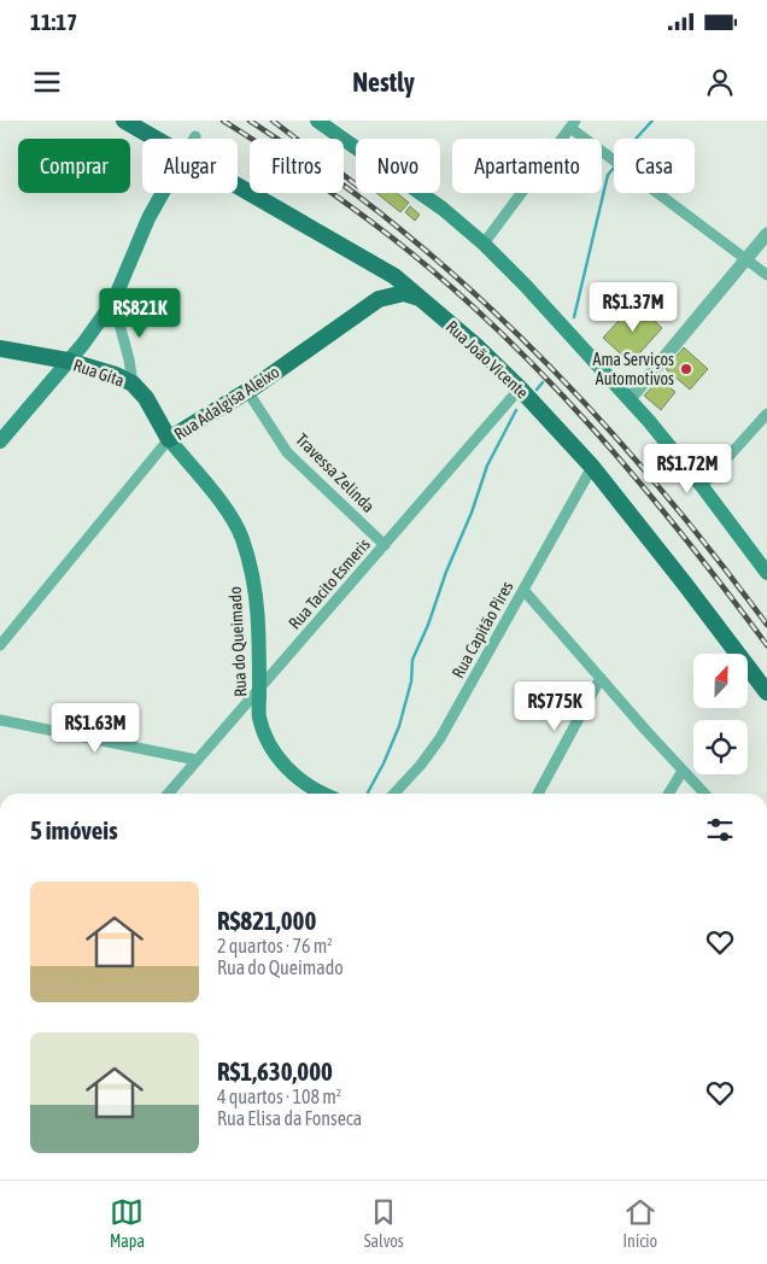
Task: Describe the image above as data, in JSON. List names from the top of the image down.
{
  "streets": {
    "main road": [
      "Rua João Vicente",
      "Rua Gita",
      "Rua Adalgisa Aleixo",
      "Rua do Queimado"
    ],
    "street": ["Travessa Zelinda", "Rua Tacito Esmeris", "Rua Capitão Pires"]
  },
  "crossings": [
    ["Rua João Vicente", "Rua Adalgisa Aleixo"],
    ["Rua João Vicente", "Rua Tacito Esmeris"],
    ["Rua João Vicente", "Rua Capitão Pires"],
    ["Rua Gita", "Rua Adalgisa Aleixo"],
    ["Rua Gita", "Rua do Queimado"],
    ["Rua Adalgisa Aleixo", "Travessa Zelinda"],
    ["Rua Adalgisa Aleixo", "Rua do Queimado"],
    ["Travessa Zelinda", "Rua Tacito Esmeris"],
    ["Rua Tacito Esmeris", "Rua do Queimado"]
  ],
  "places": ["Ama Serviços Automotivos"],
  "north": "top",
  "page": {
    "status": "11:17",
    "header": "Nestly",
    "chip": [
      "Comprar",
      "Alugar",
      "Filtros",
      "Novo",
      "Apartamento",
      "Casa"
    ],
    "price": [
      "R$1.37M",
      "R$821K",
      "R$1.72M",
      "R$775K",
      "R$1.63M"
    ],
    "heading": "5 imóveis",
    "list": [
      {
        "name": "R$821,000",
        "note": "2 quartos · 76 m² · Rua do Queimado"
      },
      {
        "name": "R$1,630,000",
        "note": "4 quartos · 108 m² · Rua Elisa da Fonseca"
      }
    ],
    "tabs": ["Mapa", "Salvos", "Início"]
  }
}
